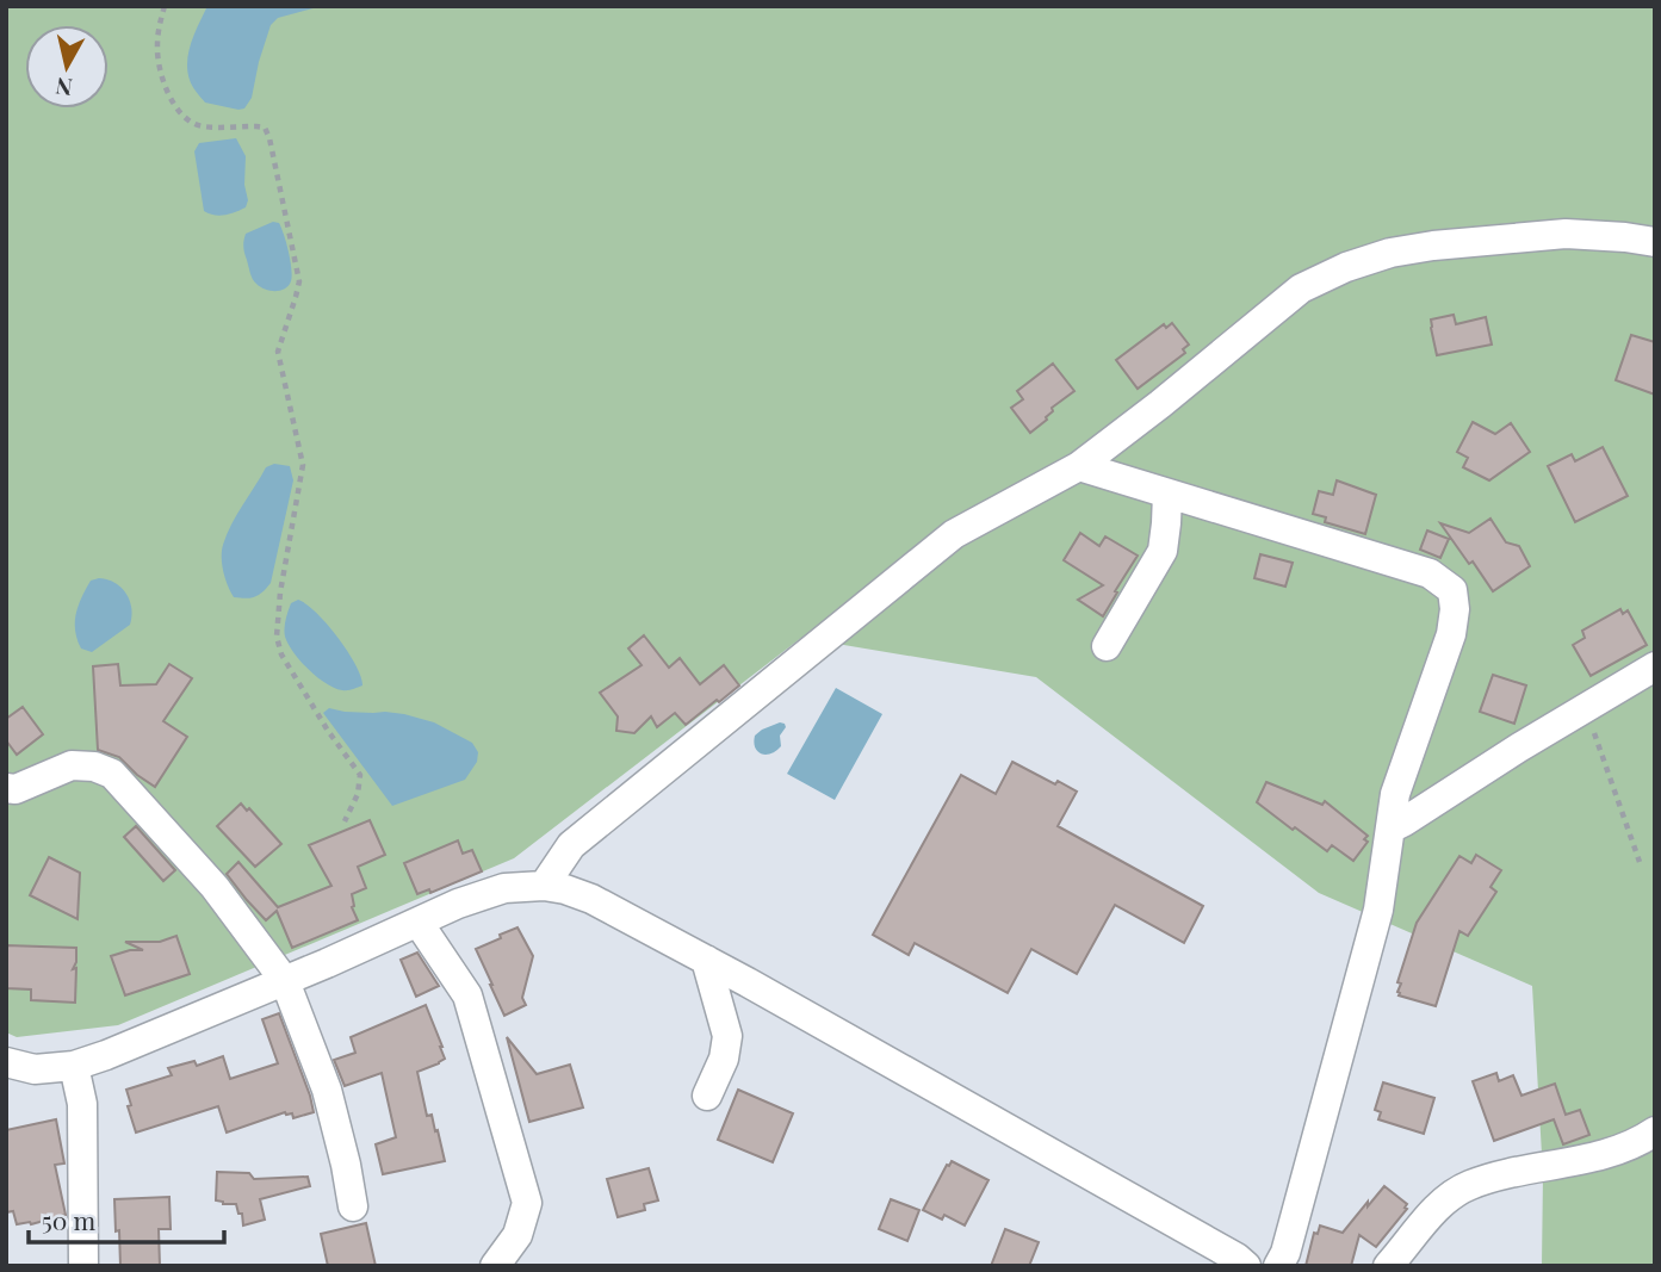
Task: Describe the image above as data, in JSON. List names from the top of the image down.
{
  "scale_bar": "50 m",
  "north": "bottom"
}
